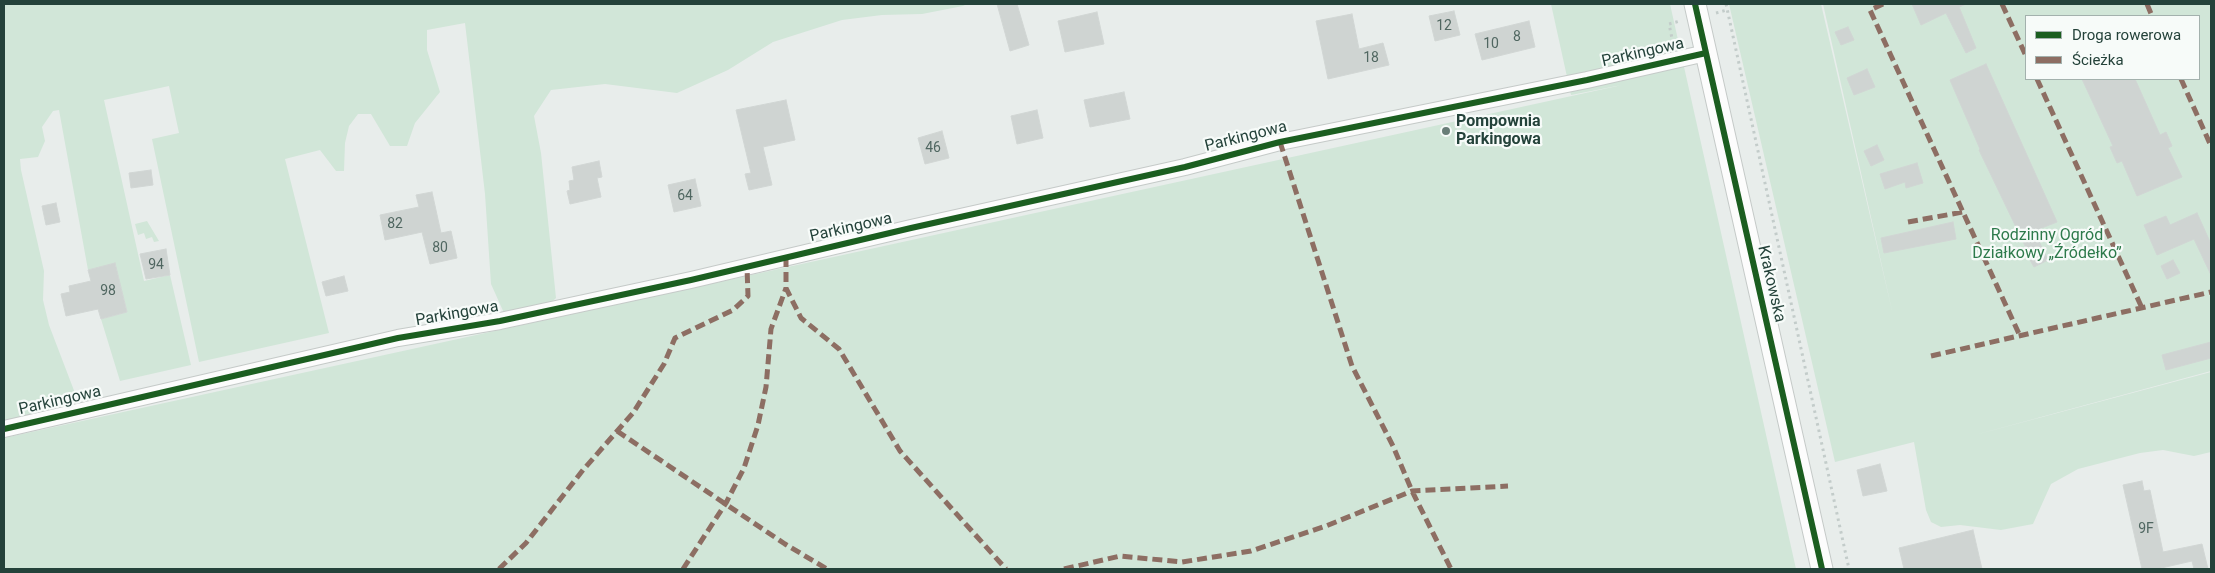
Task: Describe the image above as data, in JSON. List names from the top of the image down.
{
  "streets": {
    "street": ["Parkingowa", "Krakowska"]
  },
  "crossings": [
    ["Parkingowa", "Krakowska"]
  ],
  "parks": ["Rodzinny Ogród Działkowy „Źródełko”"],
  "places": ["Pompownia Parkingowa"],
  "house_numbers": [
    "12",
    "8",
    "10",
    "18",
    "46",
    "64",
    "82",
    "80",
    "94",
    "98",
    "9F"
  ],
  "legend": ["Droga rowerowa", "Ścieżka"]
}
